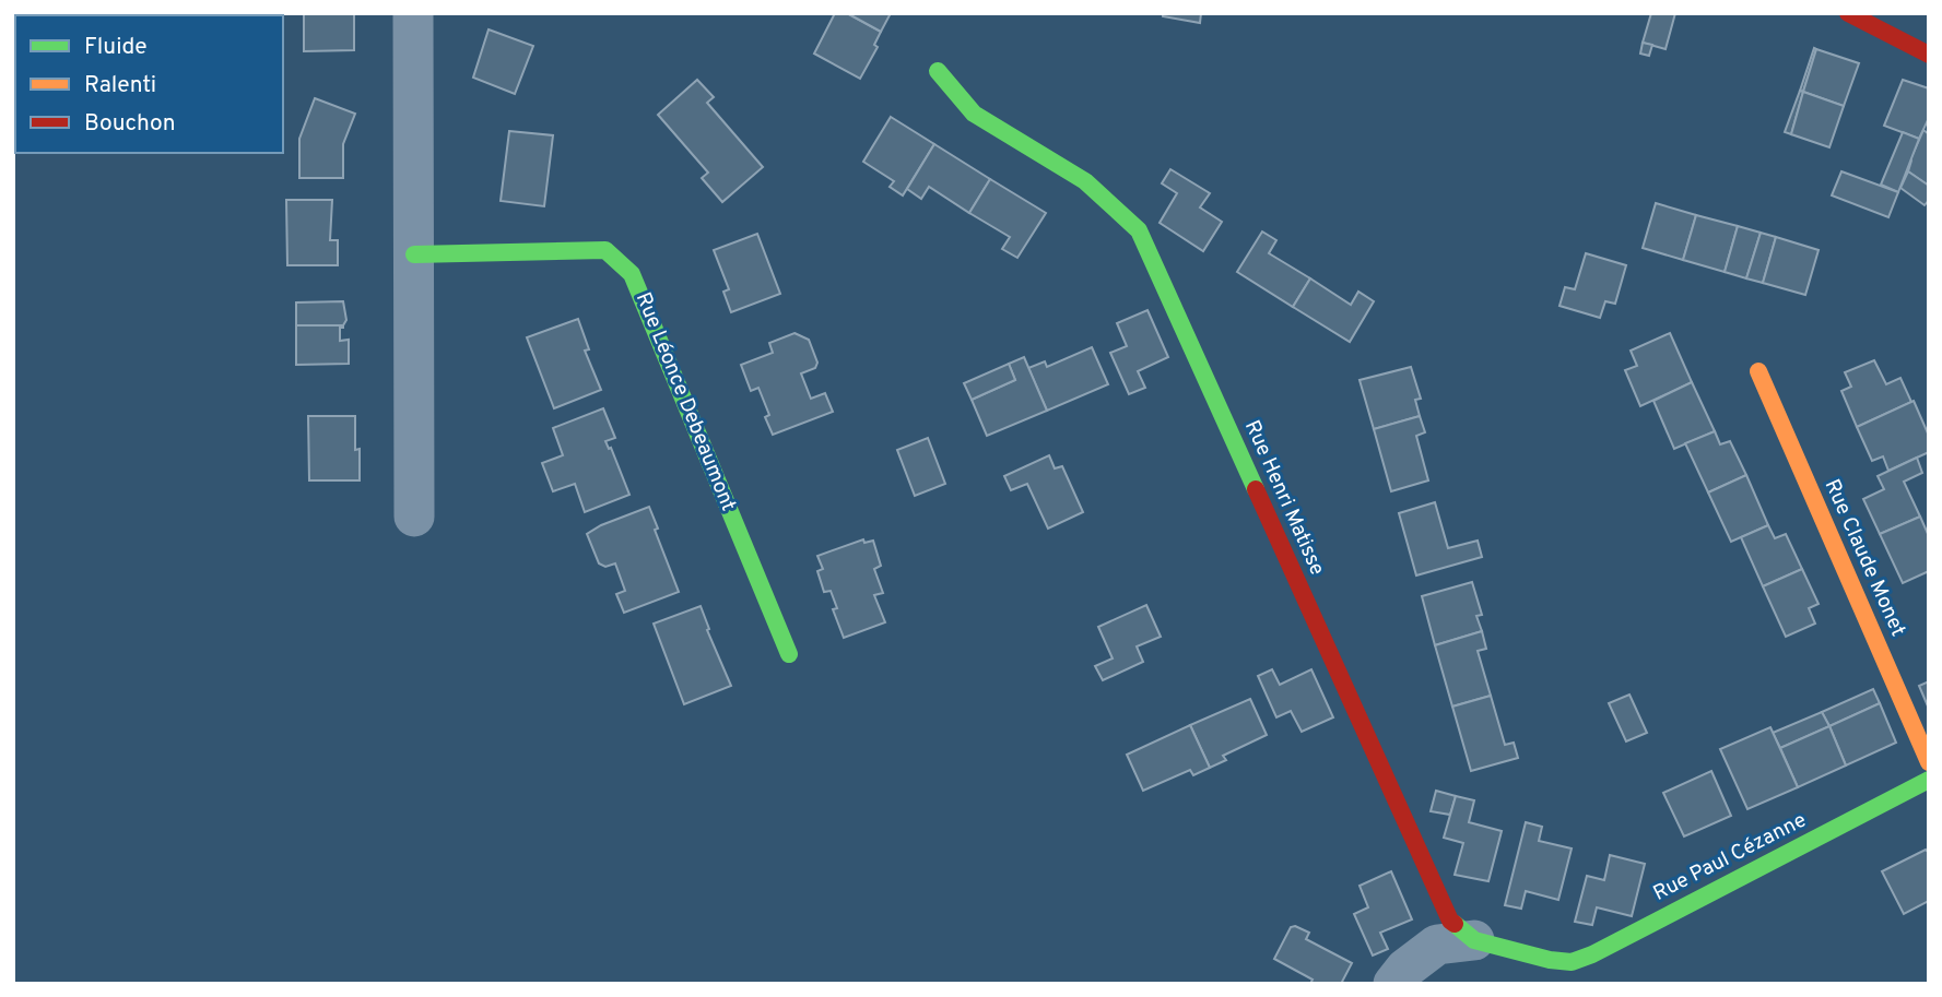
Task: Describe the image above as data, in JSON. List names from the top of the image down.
{
  "streets": {
    "street": [
      "Rue Léonce Debeaumont",
      "Rue Henri Matisse",
      "Rue Claude Monet",
      "Rue Paul Cézanne"
    ]
  },
  "crossings": [
    ["Rue Henri Matisse", "Rue Paul Cézanne"]
  ],
  "legend": ["Fluide", "Ralenti", "Bouchon"]
}
